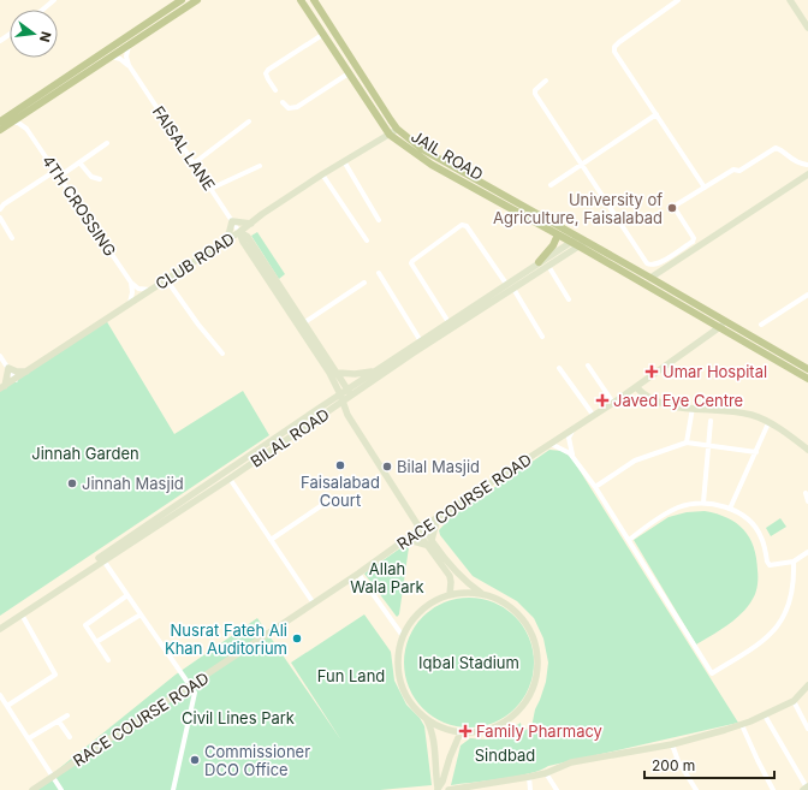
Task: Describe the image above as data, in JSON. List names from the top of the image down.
{
  "streets": {
    "main road": ["JAIL ROAD"],
    "street": [
      "FAISAL LANE",
      "4TH CROSSING",
      "CLUB ROAD",
      "BILAL ROAD",
      "RACE COURSE ROAD"
    ]
  },
  "crossings": [
    ["FAISAL LANE", "CLUB ROAD"],
    ["FAISAL LANE", "BILAL ROAD"],
    ["FAISAL LANE", "RACE COURSE ROAD"],
    ["JAIL ROAD", "CLUB ROAD"],
    ["JAIL ROAD", "BILAL ROAD"],
    ["JAIL ROAD", "RACE COURSE ROAD"]
  ],
  "parks": [
    "Jinnah Garden",
    "Allah Wala Park",
    "Iqbal Stadium",
    "Fun Land",
    "Civil Lines Park",
    "Sindbad"
  ],
  "places": {
    "other": [
      "University of Agriculture, Faisalabad",
      "Faisalabad Court",
      "Bilal Masjid",
      "Jinnah Masjid",
      "Nusrat Fateh Ali Khan Auditorium",
      "Commissioner DCO Office"
    ],
    "health": ["Umar Hospital", "Javed Eye Centre", "Family Pharmacy"]
  },
  "scale_bar": "200 m",
  "north": "right"
}
